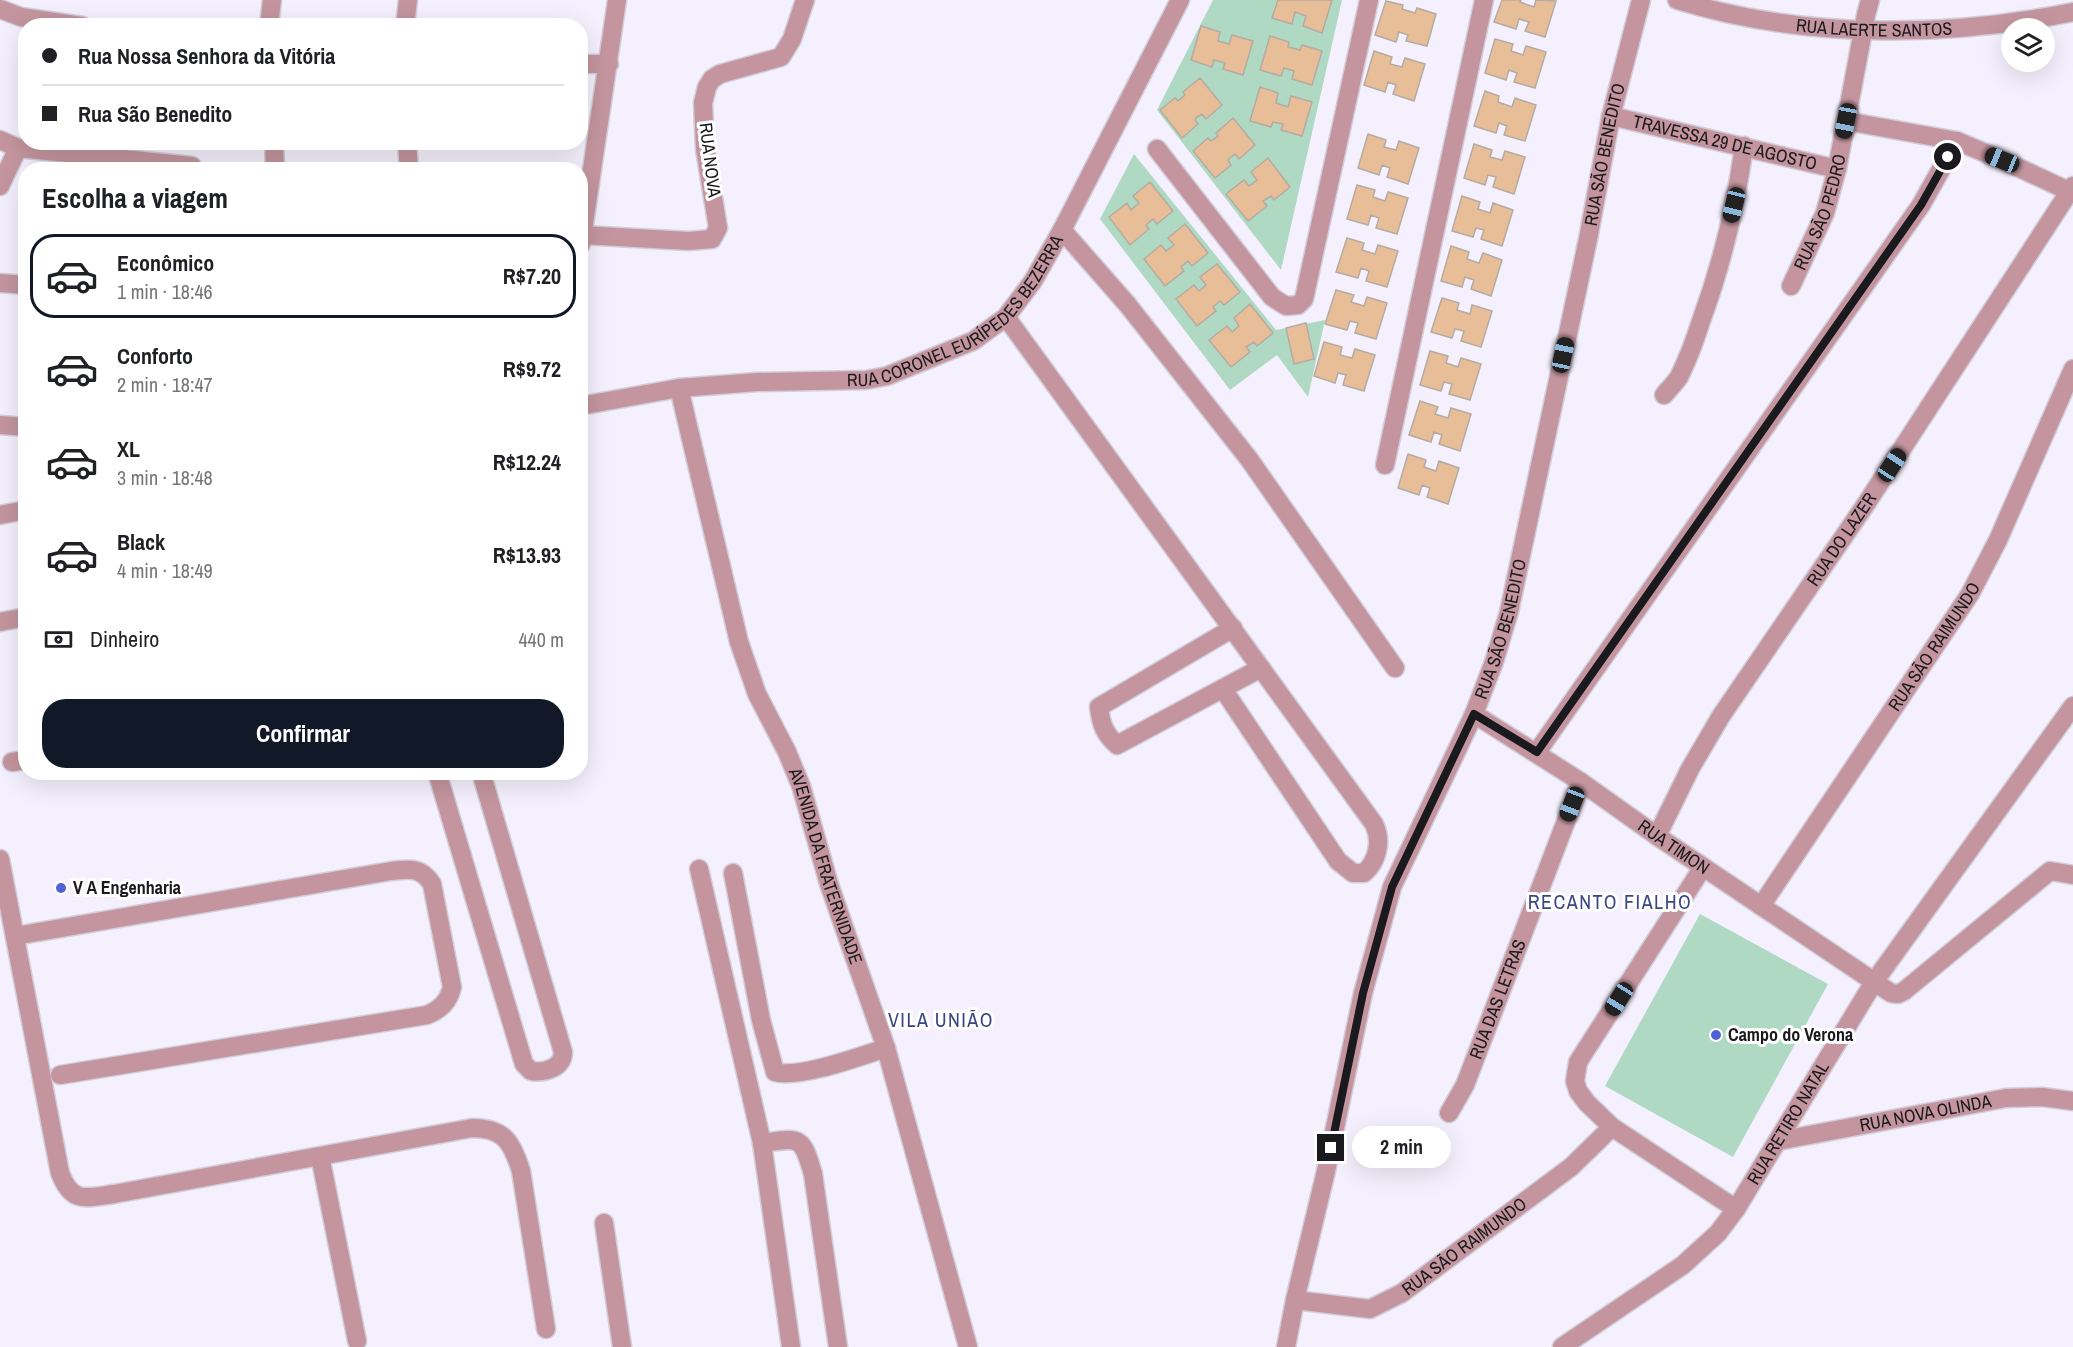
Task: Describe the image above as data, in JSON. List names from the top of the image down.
{
  "streets": {
    "street": [
      "RUA LAERTE SANTOS",
      "TRAVESSA 29 DE AGOSTO",
      "RUA SÃO BENEDITO",
      "RUA NOVA",
      "RUA SÃO PEDRO",
      "RUA CORONEL EURÍPEDES BEZERRA",
      "RUA DO LAZER",
      "RUA SÃO RAIMUNDO",
      "RUA TIMON",
      "AVENIDA DA FRATERNIDADE",
      "RUA DAS LETRAS",
      "RUA NOVA OLINDA",
      "RUA RETIRO NATAL"
    ]
  },
  "crossings": [
    ["RUA LAERTE SANTOS", "RUA SÃO PEDRO"],
    ["TRAVESSA 29 DE AGOSTO", "RUA SÃO BENEDITO"],
    ["TRAVESSA 29 DE AGOSTO", "RUA SÃO PEDRO"],
    ["RUA SÃO BENEDITO", "RUA SÃO RAIMUNDO"],
    ["RUA SÃO BENEDITO", "RUA TIMON"],
    ["RUA CORONEL EURÍPEDES BEZERRA", "AVENIDA DA FRATERNIDADE"],
    ["RUA DO LAZER", "RUA TIMON"],
    ["RUA SÃO RAIMUNDO", "RUA TIMON"],
    ["RUA TIMON", "RUA DAS LETRAS"],
    ["RUA TIMON", "RUA RETIRO NATAL"],
    ["RUA NOVA OLINDA", "RUA RETIRO NATAL"]
  ],
  "districts": ["RECANTO FIALHO", "VILA UNIÃO"],
  "places": ["V A Engenharia", "Campo do Verona"],
  "page": {
    "banner": ["Rua Nossa Senhora da Vitória", "Rua São Benedito"],
    "heading": "Escolha a viagem",
    "list": [
      {
        "name": "Econômico",
        "note": "1 min · 18:46",
        "value": "R$7.20"
      },
      {
        "name": "Conforto",
        "note": "2 min · 18:47",
        "value": "R$9.72"
      },
      {
        "name": "XL",
        "note": "3 min · 18:48",
        "value": "R$12.24"
      },
      {
        "name": "Black",
        "note": "4 min · 18:49",
        "value": "R$13.93"
      }
    ],
    "pay": ["Dinheiro", "440 m"],
    "buttons": "Confirmar",
    "bubble": "2 min"
  }
}
